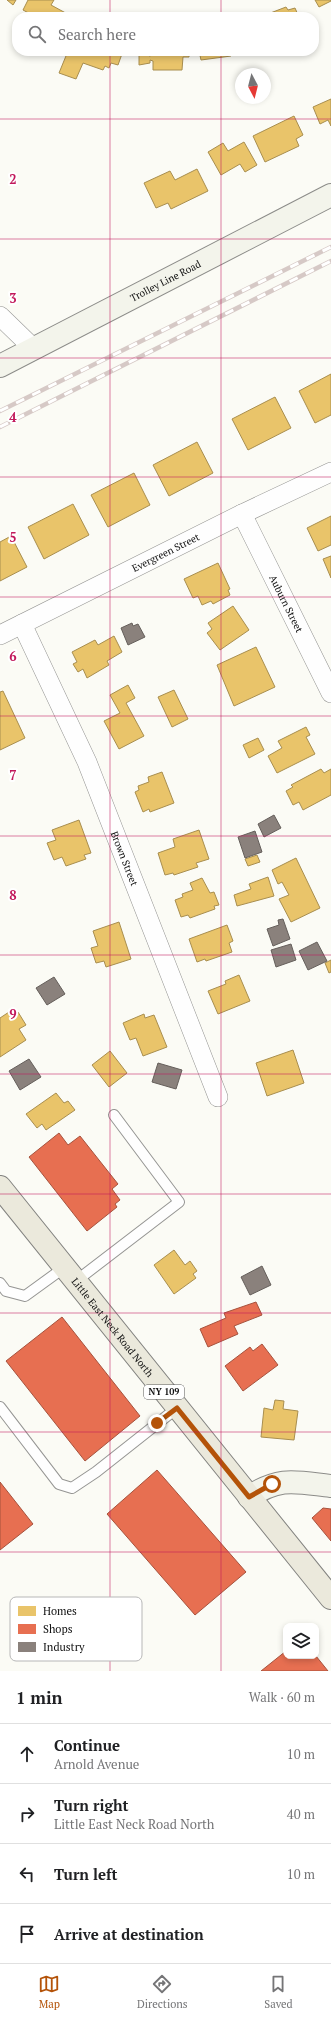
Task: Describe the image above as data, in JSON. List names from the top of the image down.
{
  "streets": {
    "main road": ["Trolley Line Road", "Little East Neck Road North", "NY 109"],
    "street": ["Evergreen Street", "Auburn Street", "Brown Street"]
  },
  "crossings": [
    ["Evergreen Street", "Auburn Street"],
    ["Evergreen Street", "Brown Street"]
  ],
  "legend": ["Homes", "Shops", "Industry"],
  "north": "bottom",
  "page": {
    "search": "Search here",
    "heading": ["1 min", "Walk · 60 m"],
    "list": [
      ["Continue", "Arnold Avenue", "10 m"],
      ["Turn right", "Little East Neck Road North", "40 m"],
      ["Turn left", "10 m"],
      "Arrive at destination"
    ],
    "nav": ["Map", "Directions", "Saved"]
  },
  "grid": {
    "rows": [
      "2",
      "3",
      "4",
      "5",
      "6",
      "7",
      "8",
      "9"
    ]
  }
}
